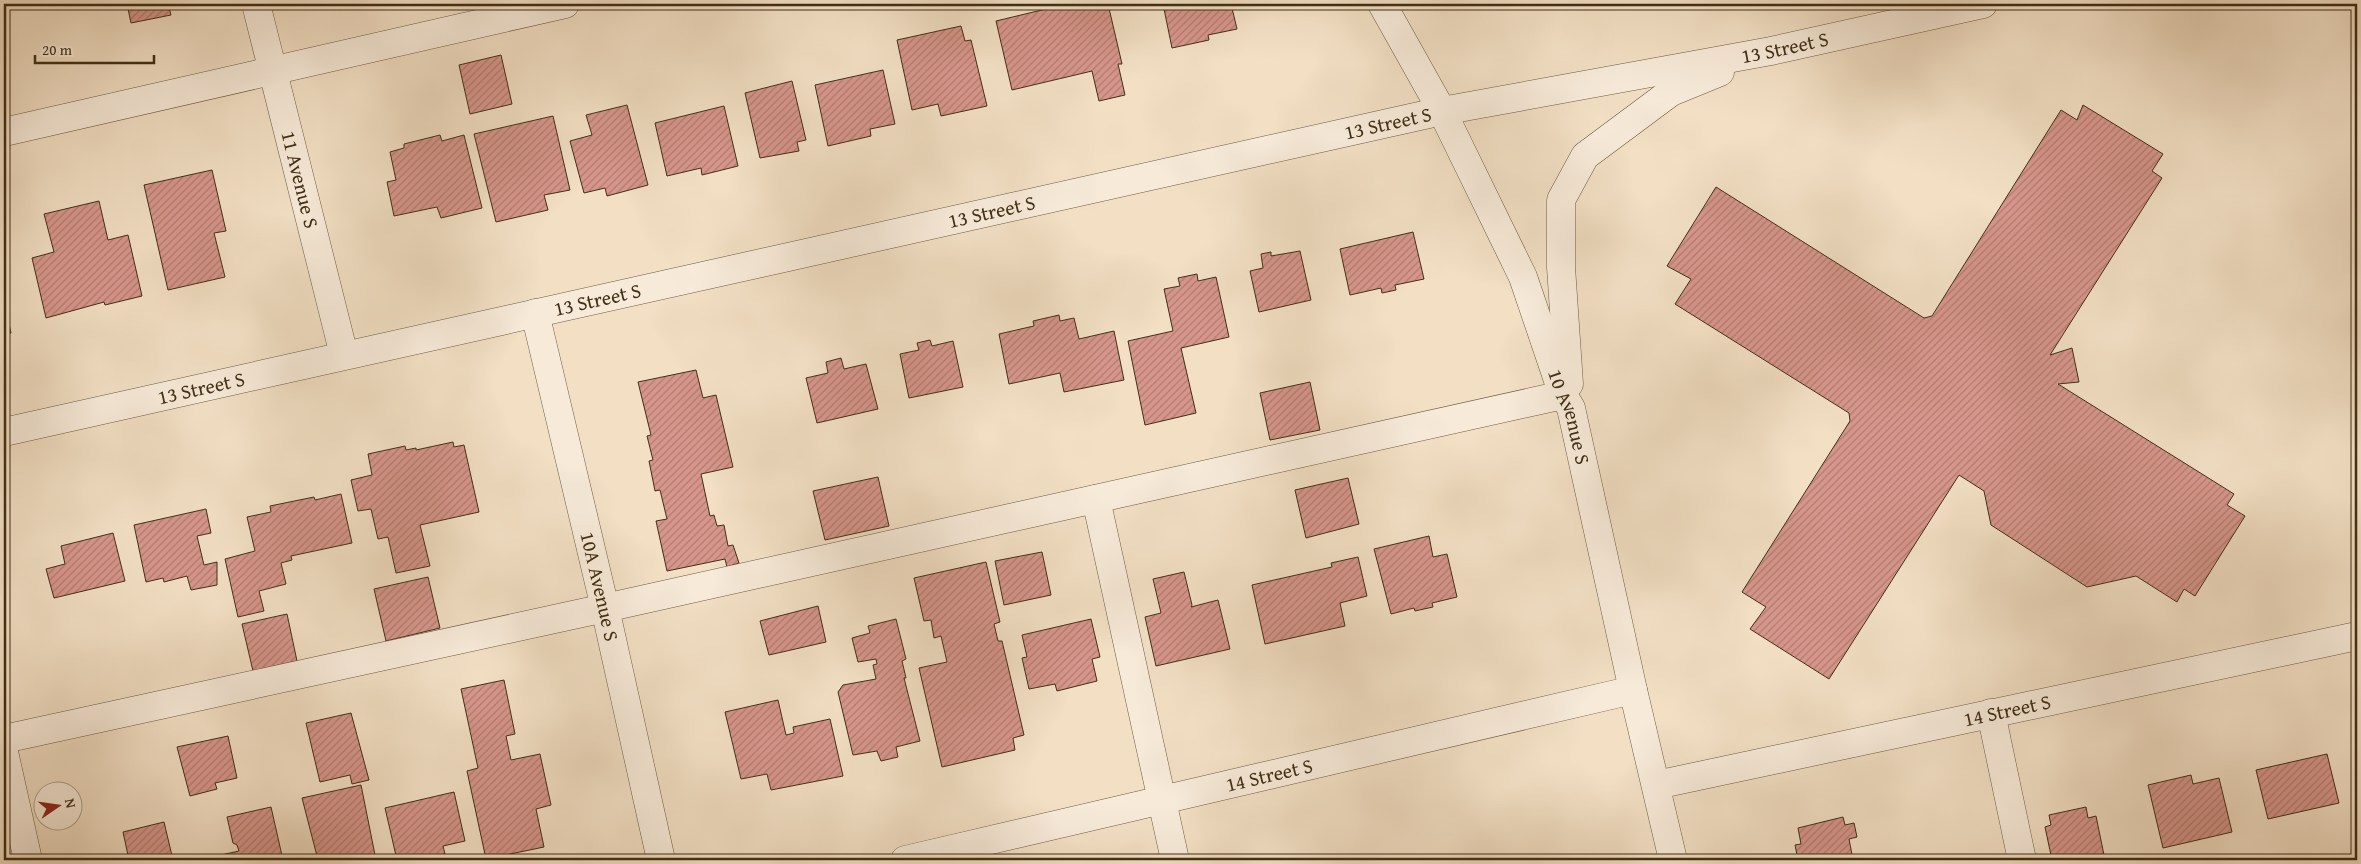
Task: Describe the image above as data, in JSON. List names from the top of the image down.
{
  "streets": {
    "street": [
      "13 Street S",
      "11 Avenue S",
      "10 Avenue S",
      "10A Avenue S",
      "14 Street S"
    ]
  },
  "crossings": [
    ["13 Street S", "11 Avenue S"],
    ["13 Street S", "10 Avenue S"],
    ["13 Street S", "10A Avenue S"],
    ["10 Avenue S", "14 Street S"]
  ],
  "scale_bar": "20 m",
  "north": "right"
}
